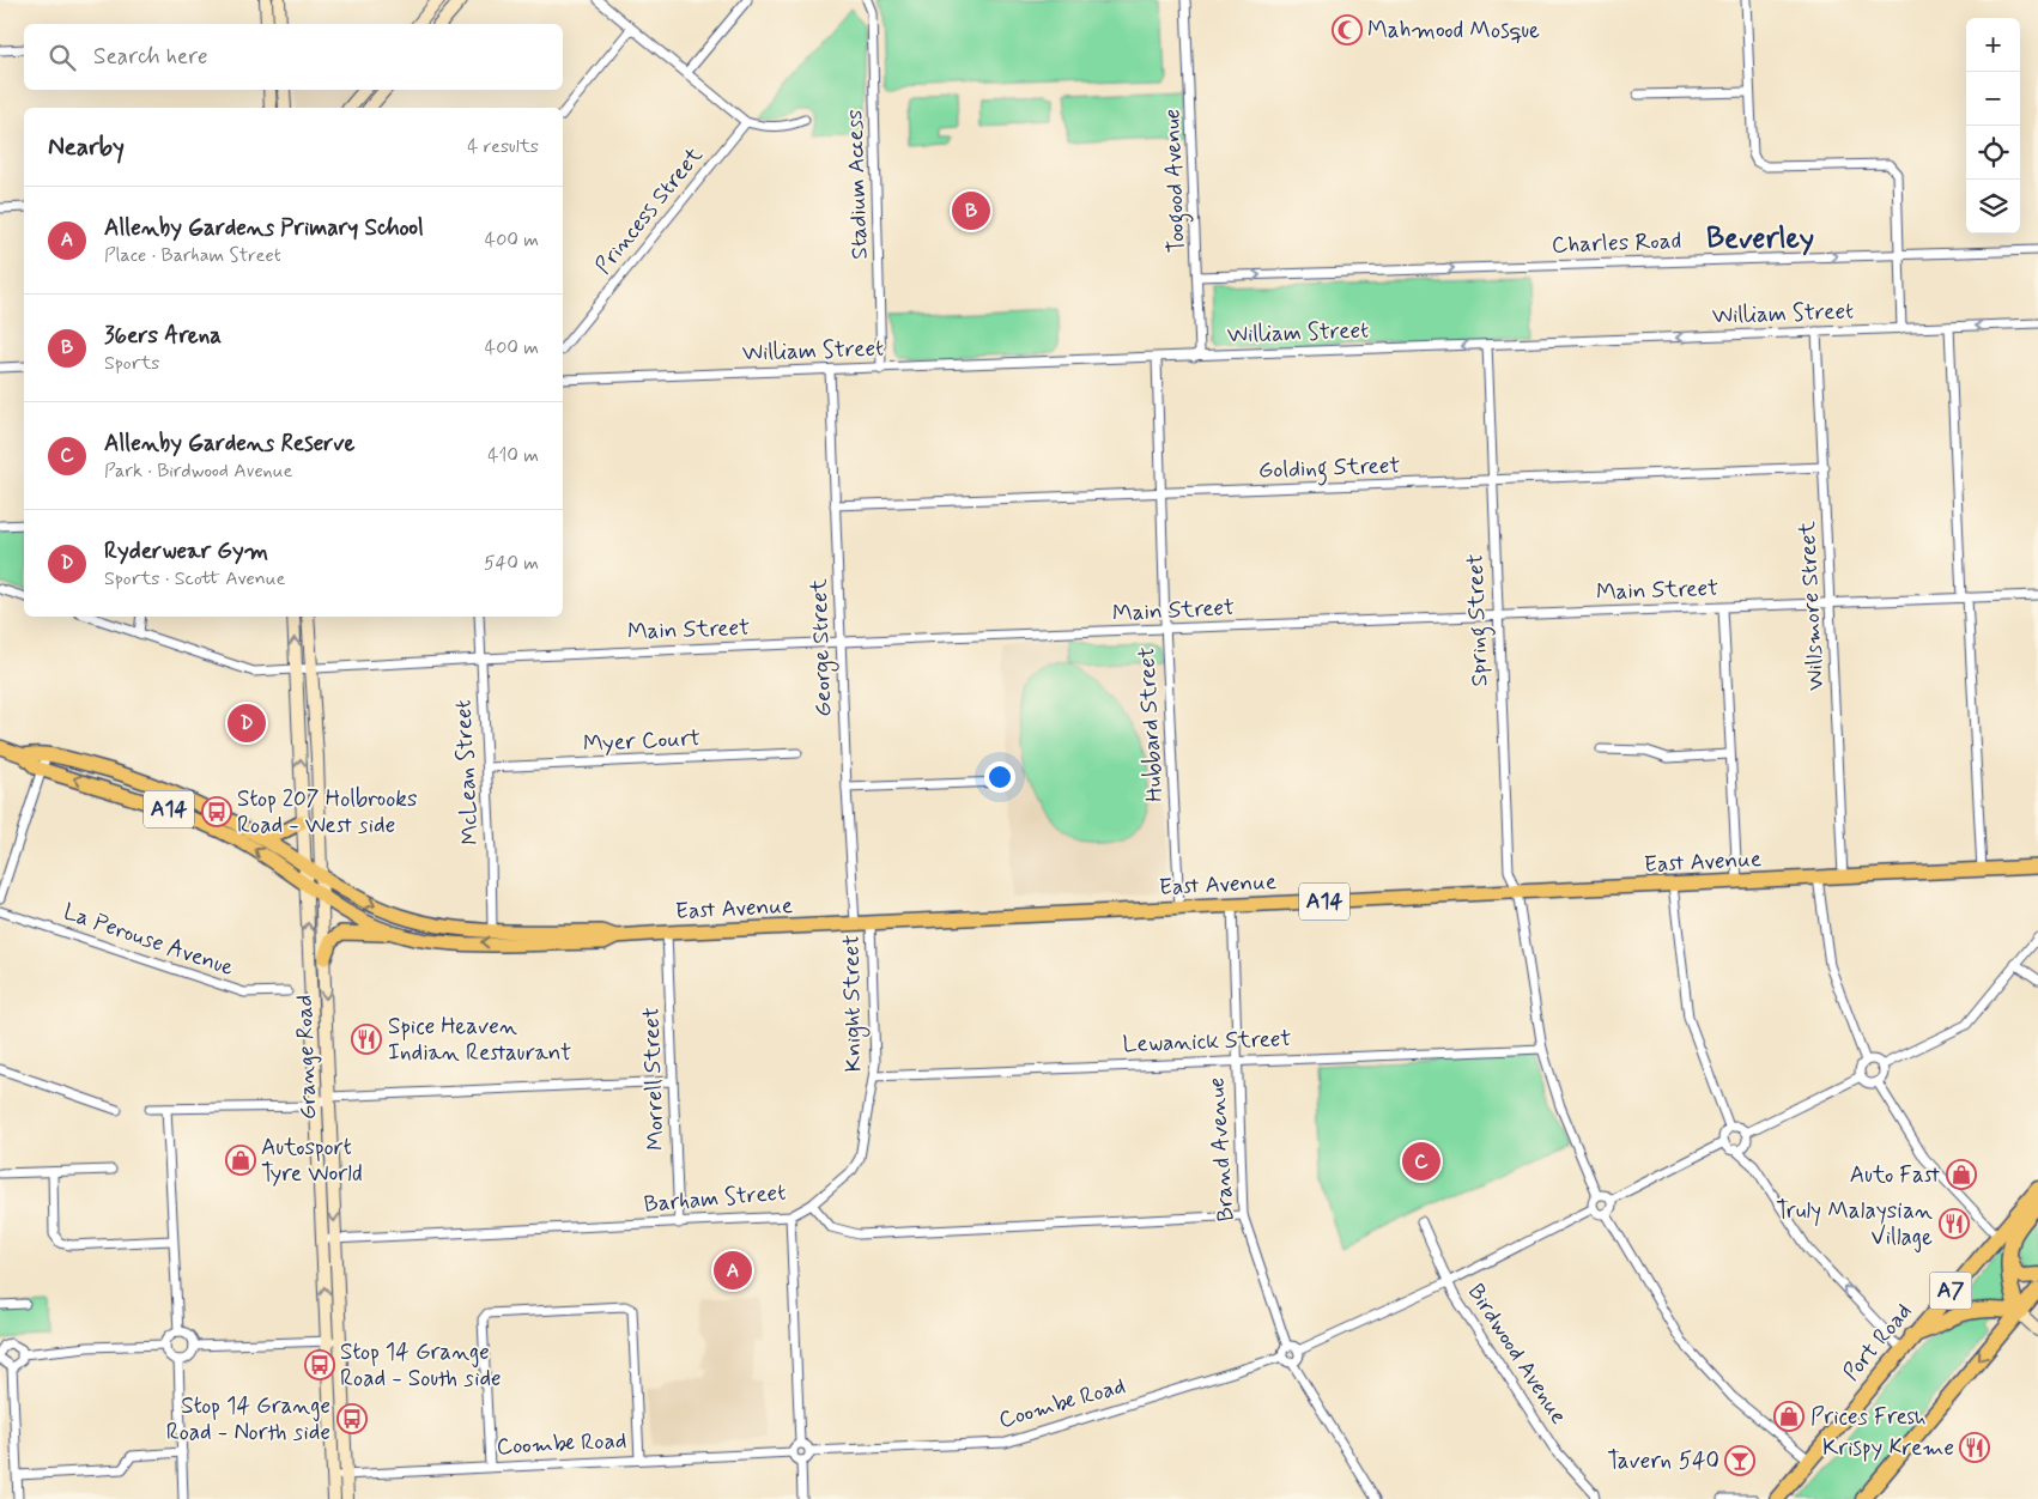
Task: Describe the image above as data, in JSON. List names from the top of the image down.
{
  "streets": {
    "highway": ["A7", "Port Road"],
    "main road": ["A14", "East Avenue", "Grange Road"],
    "street": [
      "Toogood Avenue",
      "Stadium Access",
      "Princess Street",
      "Charles Road",
      "William Street",
      "Golding Street",
      "Main Street",
      "Willsmore Street",
      "Spring Street",
      "George Street",
      "Hubbard Street",
      "Myer Court",
      "McLean Street",
      "La Perouse Avenue",
      "Knight Street",
      "Lewanick Street",
      "Morrell Street",
      "Brand Avenue",
      "Barham Street",
      "Birdwood Avenue",
      "Coombe Road"
    ]
  },
  "crossings": [
    ["Toogood Avenue", "Charles Road"],
    ["Toogood Avenue", "William Street"],
    ["Stadium Access", "William Street"],
    ["William Street", "Willsmore Street"],
    ["William Street", "Spring Street"],
    ["William Street", "George Street"],
    ["William Street", "Hubbard Street"],
    ["Golding Street", "Willsmore Street"],
    ["Golding Street", "Spring Street"],
    ["Golding Street", "George Street"],
    ["Golding Street", "Hubbard Street"],
    ["Main Street", "Willsmore Street"],
    ["Main Street", "Spring Street"],
    ["Main Street", "George Street"],
    ["Main Street", "Hubbard Street"],
    ["Main Street", "McLean Street"],
    ["Main Street", "Grange Road"],
    ["Willsmore Street", "East Avenue"],
    ["Spring Street", "East Avenue"],
    ["Spring Street", "Lewanick Street"],
    ["George Street", "East Avenue"],
    ["Hubbard Street", "East Avenue"],
    ["Myer Court", "McLean Street"],
    ["McLean Street", "East Avenue"],
    ["A14", "East Avenue"],
    ["A14", "Grange Road"],
    ["East Avenue", "Knight Street"],
    ["East Avenue", "Grange Road"],
    ["East Avenue", "Morrell Street"],
    ["East Avenue", "Brand Avenue"],
    ["Knight Street", "Lewanick Street"],
    ["Knight Street", "Barham Street"],
    ["Lewanick Street", "Brand Avenue"],
    ["Grange Road", "Barham Street"],
    ["Grange Road", "Coombe Road"],
    ["Morrell Street", "Barham Street"],
    ["Brand Avenue", "Barham Street"],
    ["Brand Avenue", "Coombe Road"]
  ],
  "one_way": ["Charles Road", "William Street"],
  "districts": ["Beverley"],
  "places": {
    "mosque": ["Mahmood Mosque"],
    "bus stop": ["Stop 207 Holbrooks Road - West side", "Stop 14 Grange Road - South side", "Stop 14 Grange Road - North side"],
    "restaurant": ["Spice Heaven Indian Restaurant", "Truly Malaysian Village", "Krispy Kreme"],
    "shop": ["Autosport Tyre World", "Auto Fast", "Prices Fresh"],
    "bar": ["Tavern 540"]
  },
  "page": {
    "map_buttons": ["+", "−"],
    "search": "Search here",
    "heading": ["Nearby", "4 results"],
    "list": [
      {
        "mark": "A",
        "name": "Allenby Gardens Primary School",
        "note": "Place · Barham Street",
        "value": "400 m"
      },
      {
        "mark": "B",
        "name": "36ers Arena",
        "note": "Sports",
        "value": "400 m"
      },
      {
        "mark": "C",
        "name": "Allenby Gardens Reserve",
        "note": "Park · Birdwood Avenue",
        "value": "410 m"
      },
      {
        "mark": "D",
        "name": "Ryderwear Gym",
        "note": "Sports · Scott Avenue",
        "value": "540 m"
      }
    ],
    "pins": [
      "B",
      "D",
      "C",
      "A"
    ]
  }
}
